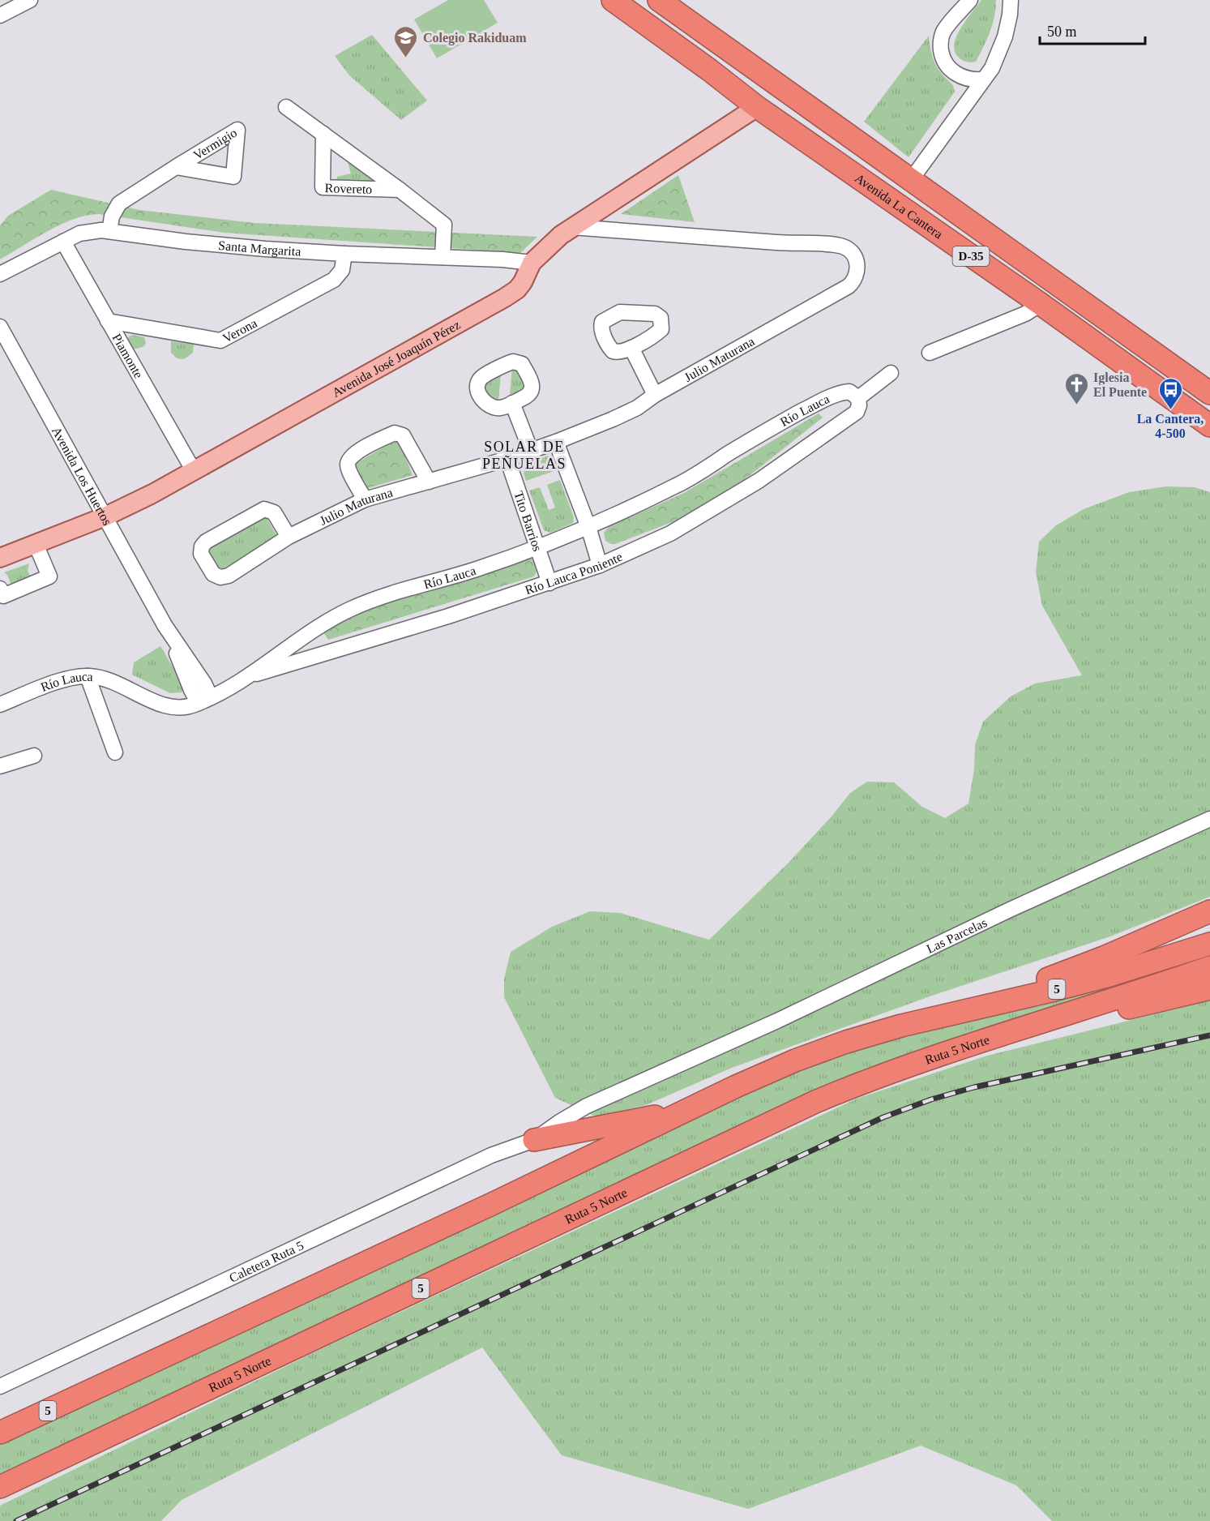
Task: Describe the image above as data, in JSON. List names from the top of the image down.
{
  "streets": {
    "highway": [
      "Avenida La Cantera",
      "D-35",
      "5",
      "Ruta 5 Norte"
    ],
    "main road": ["Avenida José Joaquín Pérez"],
    "street": [
      "Vermigio",
      "Rovereto",
      "Santa Margarita",
      "Verona",
      "Piamonte",
      "Julio Maturana",
      "Río Lauca",
      "Avenida Los Huertos",
      "Tito Barrios",
      "Río Lauca Poniente",
      "Las Parcelas",
      "Caletera Ruta 5"
    ]
  },
  "crossings": [
    ["Vermigio", "Santa Margarita"],
    ["Rovereto", "Santa Margarita"],
    ["Avenida La Cantera", "Avenida José Joaquín Pérez"],
    ["Santa Margarita", "Verona"],
    ["Santa Margarita", "Piamonte"],
    ["Santa Margarita", "Avenida José Joaquín Pérez"],
    ["Verona", "Piamonte"],
    ["Piamonte", "Avenida José Joaquín Pérez"],
    ["Avenida José Joaquín Pérez", "Julio Maturana"],
    ["Avenida José Joaquín Pérez", "Avenida Los Huertos"],
    ["Julio Maturana", "Tito Barrios"],
    ["Río Lauca", "Avenida Los Huertos"],
    ["Río Lauca", "Tito Barrios"],
    ["Río Lauca", "Río Lauca Poniente"],
    ["Tito Barrios", "Río Lauca Poniente"],
    ["Las Parcelas", "Caletera Ruta 5"]
  ],
  "districts": ["SOLAR DE PEÑUELAS"],
  "places": {
    "school or university": ["Colegio Rakiduam"],
    "church": ["Iglesia El Puente"],
    "bus stop": ["La Cantera, 4-500"]
  },
  "scale_bar": "50 m"
}
